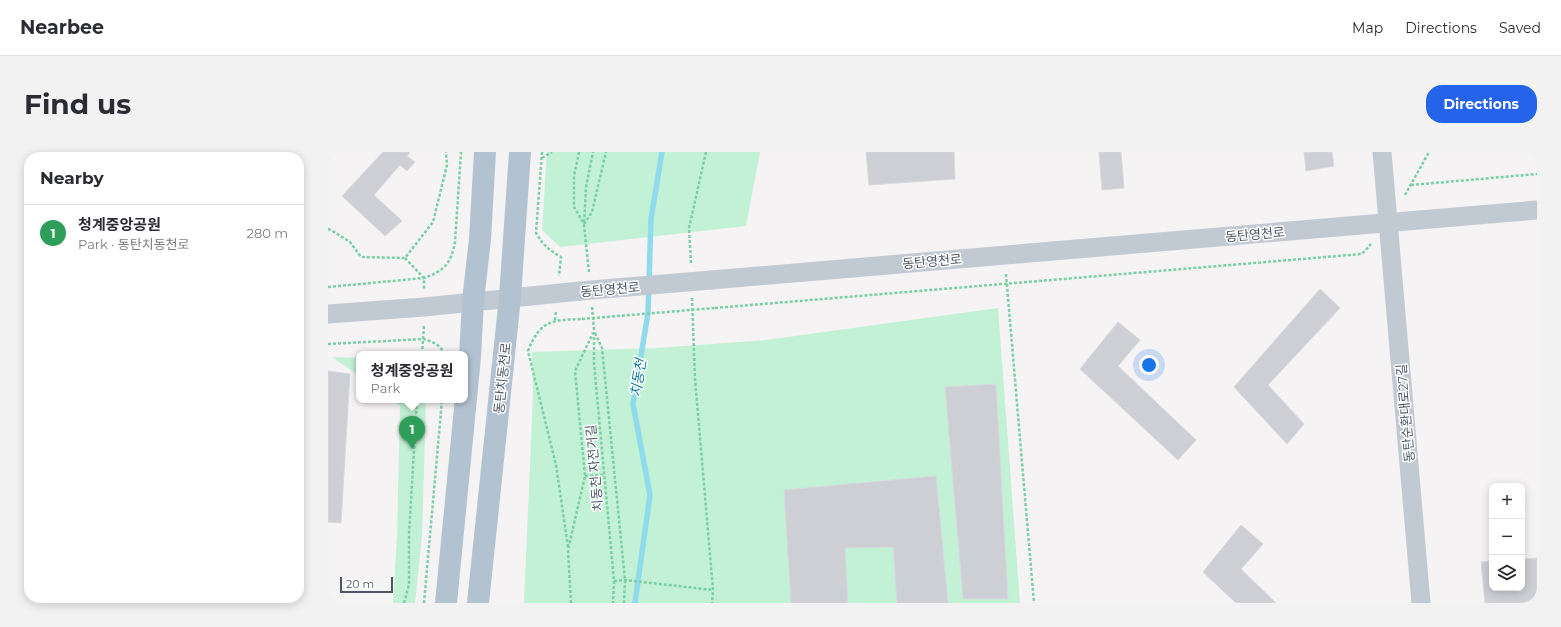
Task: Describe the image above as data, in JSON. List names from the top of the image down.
{
  "streets": {
    "main road": ["동탄치동천로"],
    "street": ["동탄영천로", "동탄순환대로27길"],
    "path": ["치동천 자전거길"]
  },
  "crossings": [
    ["동탄영천로", "동탄치동천로"],
    ["동탄영천로", "동탄순환대로27길"]
  ],
  "water": ["치동천"],
  "scale_bar": "20 m",
  "page": {
    "header": "Nearbee",
    "nav": ["Map", "Directions", "Saved"],
    "buttons": "Directions",
    "title": "Find us",
    "heading": "Nearby",
    "list": [
      {
        "mark": "1",
        "name": "청계중앙공원",
        "note": "Park · 동탄치동천로",
        "value": "280 m"
      }
    ],
    "popup": ["청계중앙공원", "Park"],
    "pins": "1",
    "map_buttons": ["+", "−"],
    "scale": "20 m"
  }
}
